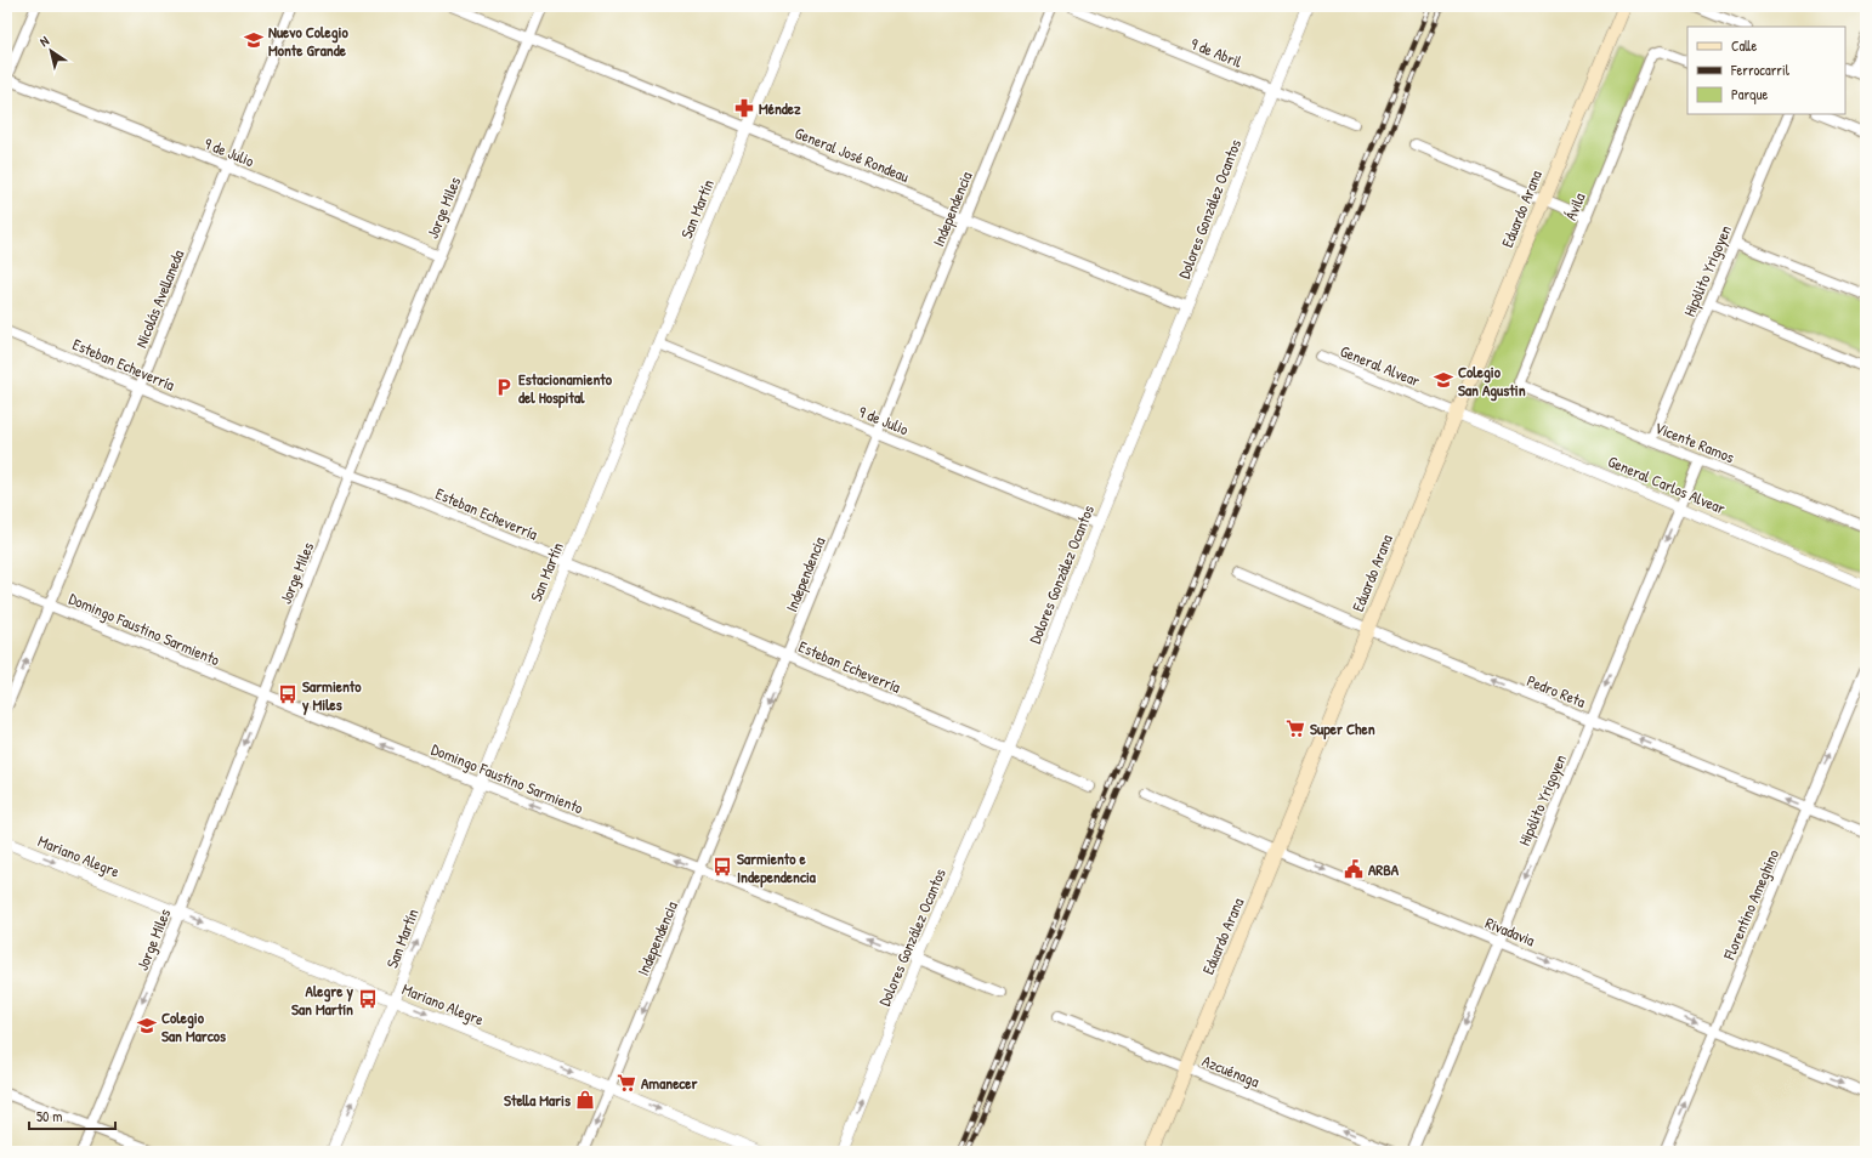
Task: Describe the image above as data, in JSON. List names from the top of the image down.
{
  "streets": {
    "main road": ["Eduardo Arana"],
    "street": [
      "9 de Abril",
      "9 de Julio",
      "General José Rondeau",
      "Ávila",
      "Jorge Miles",
      "San Martín",
      "Independencia",
      "Dolores González Ocantos",
      "Hipólito Yrigoyen",
      "Nicolás Avellaneda",
      "Esteban Echeverría",
      "General Alvear",
      "Vicente Ramos",
      "General Carlos Alvear",
      "Domingo Faustino Sarmiento",
      "Pedro Reta",
      "Mariano Alegre",
      "Florentino Ameghino",
      "Rivadavia",
      "Azcuénaga"
    ]
  },
  "crossings": [
    ["9 de Abril", "Dolores González Ocantos"],
    ["9 de Julio", "Jorge Miles"],
    ["9 de Julio", "San Martín"],
    ["9 de Julio", "Independencia"],
    ["9 de Julio", "Dolores González Ocantos"],
    ["9 de Julio", "Nicolás Avellaneda"],
    ["General José Rondeau", "Jorge Miles"],
    ["General José Rondeau", "San Martín"],
    ["General José Rondeau", "Independencia"],
    ["General José Rondeau", "Dolores González Ocantos"],
    ["Ávila", "Vicente Ramos"],
    ["Jorge Miles", "Esteban Echeverría"],
    ["Jorge Miles", "Domingo Faustino Sarmiento"],
    ["Jorge Miles", "Mariano Alegre"],
    ["San Martín", "Esteban Echeverría"],
    ["San Martín", "Domingo Faustino Sarmiento"],
    ["San Martín", "Mariano Alegre"],
    ["Independencia", "Esteban Echeverría"],
    ["Independencia", "Domingo Faustino Sarmiento"],
    ["Independencia", "Mariano Alegre"],
    ["Dolores González Ocantos", "Esteban Echeverría"],
    ["Dolores González Ocantos", "Domingo Faustino Sarmiento"],
    ["Eduardo Arana", "General Alvear"],
    ["Eduardo Arana", "General Carlos Alvear"],
    ["Eduardo Arana", "Pedro Reta"],
    ["Eduardo Arana", "Rivadavia"],
    ["Eduardo Arana", "Azcuénaga"],
    ["Hipólito Yrigoyen", "Vicente Ramos"],
    ["Hipólito Yrigoyen", "General Carlos Alvear"],
    ["Hipólito Yrigoyen", "Pedro Reta"],
    ["Hipólito Yrigoyen", "Rivadavia"],
    ["Nicolás Avellaneda", "Esteban Echeverría"],
    ["Nicolás Avellaneda", "Domingo Faustino Sarmiento"],
    ["General Alvear", "General Carlos Alvear"],
    ["Pedro Reta", "Florentino Ameghino"],
    ["Florentino Ameghino", "Rivadavia"]
  ],
  "one_way": [
    "Jorge Miles",
    "Independencia",
    "Hipólito Yrigoyen",
    "Domingo Faustino Sarmiento",
    "Pedro Reta",
    "Mariano Alegre",
    "Florentino Ameghino",
    "Rivadavia",
    "Azcuénaga"
  ],
  "places": {
    "school or university": ["Nuevo Colegio Monte Grande", "Colegio San Agustin", "Colegio San Marcos"],
    "pharmacy": ["Méndez"],
    "parking": ["Estacionamiento del Hospital"],
    "bus stop": ["Sarmiento y Miles", "Sarmiento e Independencia", "Alegre y San Martín"],
    "supermarket": ["Super Chen", "Amanecer"],
    "public building": ["ARBA"],
    "shop": ["Stella Maris"]
  },
  "legend": ["Calle", "Ferrocarril", "Parque"],
  "scale_bar": "50 m",
  "north": "top left"
}
